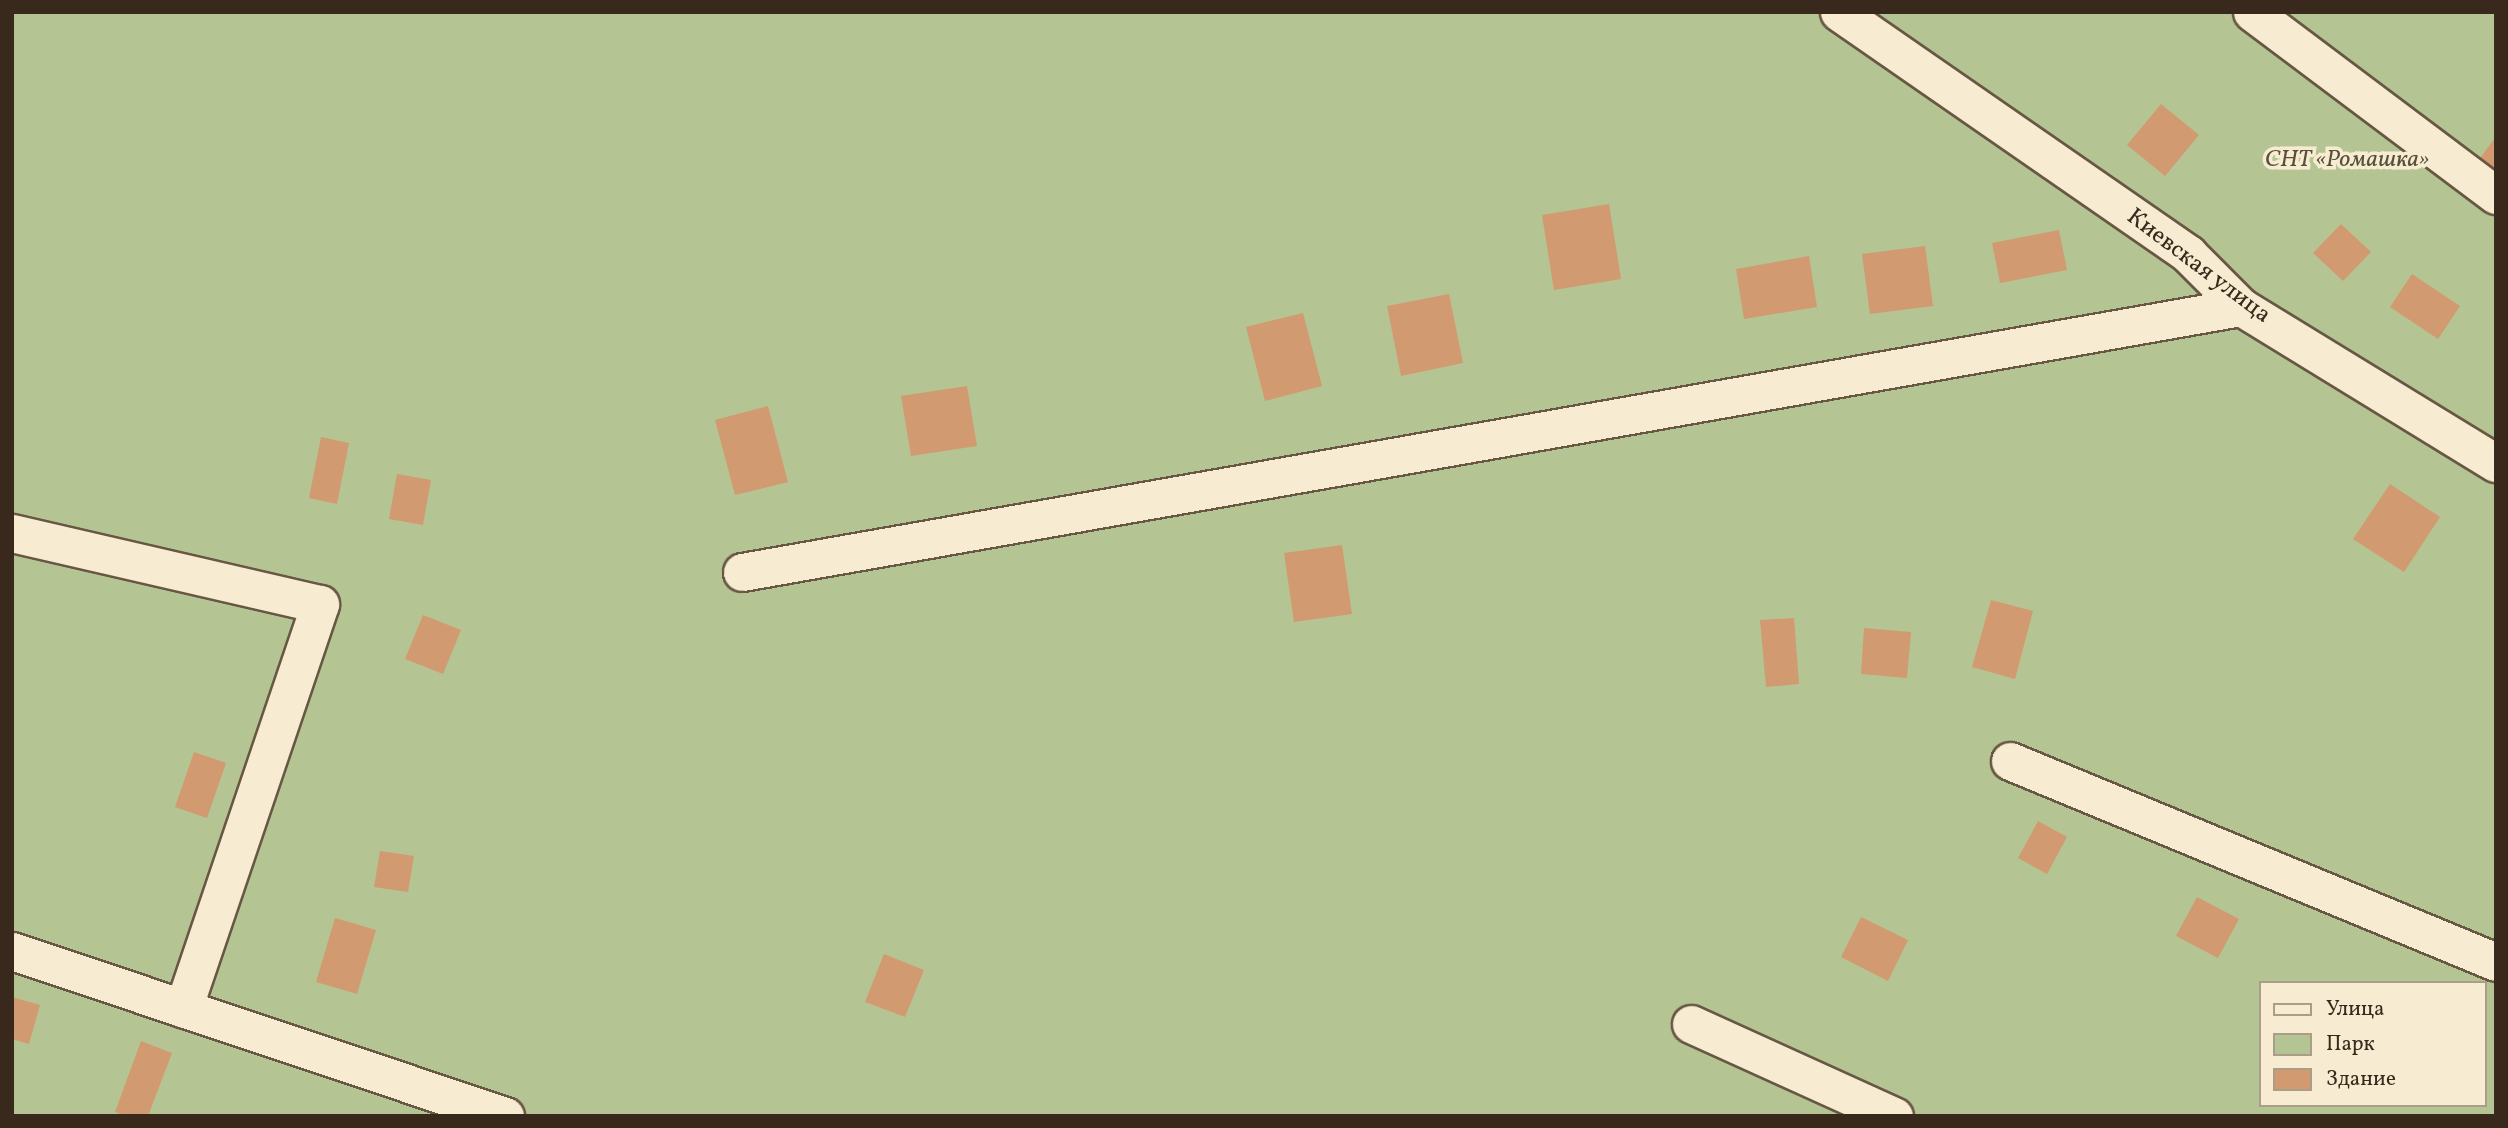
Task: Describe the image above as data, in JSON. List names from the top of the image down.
{
  "streets": {
    "street": ["Киевская улица"]
  },
  "parks": ["СНТ «Ромашка»"],
  "legend": ["Улица", "Парк", "Здание"]
}
